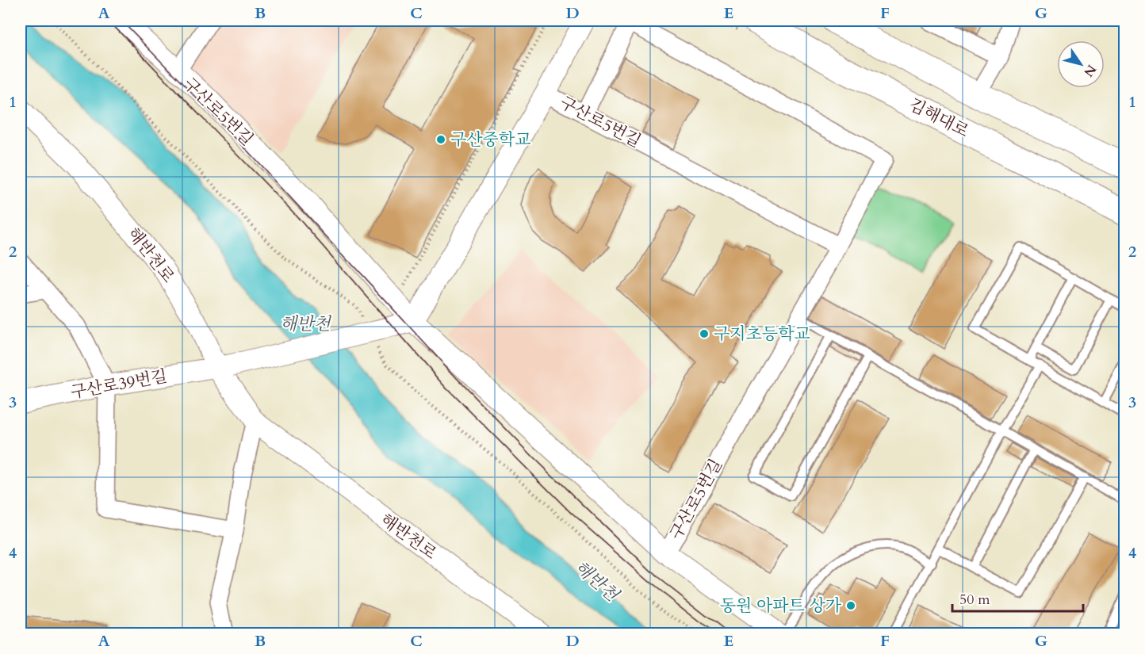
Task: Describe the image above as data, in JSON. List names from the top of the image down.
{
  "streets": {
    "main road": ["김해대로"],
    "street": ["구산로5번길", "해반천로", "구산로39번길"]
  },
  "crossings": [
    ["구산로5번길", "구산로39번길"],
    ["해반천로", "구산로39번길"]
  ],
  "water": ["해반천"],
  "places": ["구산중학교", "구지초등학교", "동원 아파트 상가"],
  "scale_bar": "50 m",
  "north": "bottom right",
  "grid": {
    "columns": [
      "A",
      "B",
      "C",
      "D",
      "E",
      "F",
      "G"
    ],
    "rows": [
      "1",
      "2",
      "3",
      "4"
    ]
  }
}
